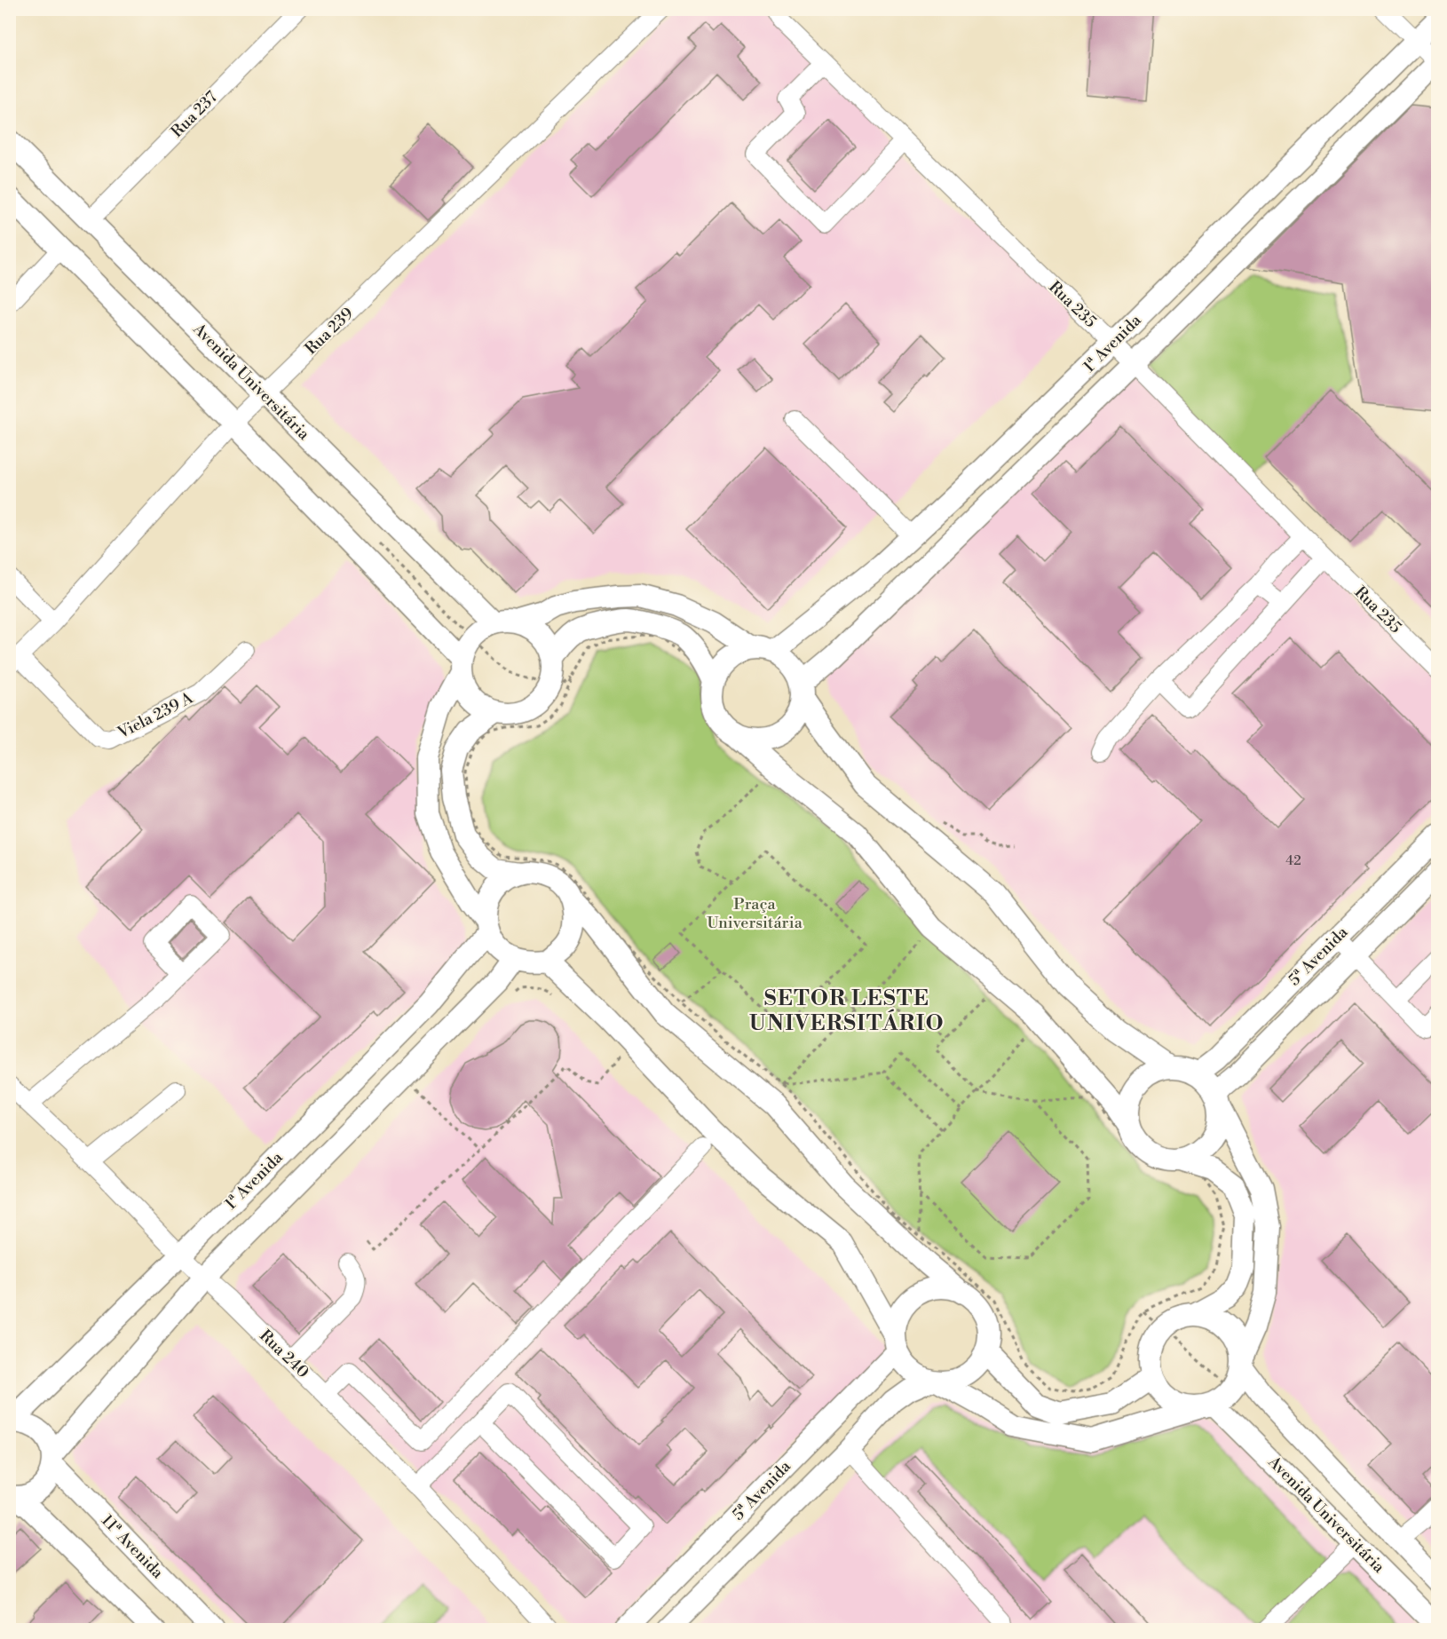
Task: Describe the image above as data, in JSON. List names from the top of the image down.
{
  "streets": {
    "main road": [
      "1ª Avenida",
      "Avenida Universitária",
      "5ª Avenida",
      "11ª Avenida"
    ],
    "street": [
      "Rua 237",
      "Rua 235",
      "Rua 239",
      "Viela 239 A",
      "Rua 240"
    ]
  },
  "crossings": [
    ["Rua 237", "Avenida Universitária"],
    ["Rua 235", "1ª Avenida"],
    ["Rua 239", "Avenida Universitária"],
    ["Rua 239", "Viela 239 A"],
    ["1ª Avenida", "Rua 240"],
    ["1ª Avenida", "11ª Avenida"]
  ],
  "districts": ["SETOR LESTE UNIVERSITÁRIO"],
  "parks": ["Praça Universitária"],
  "house_numbers": ["42"]
}
